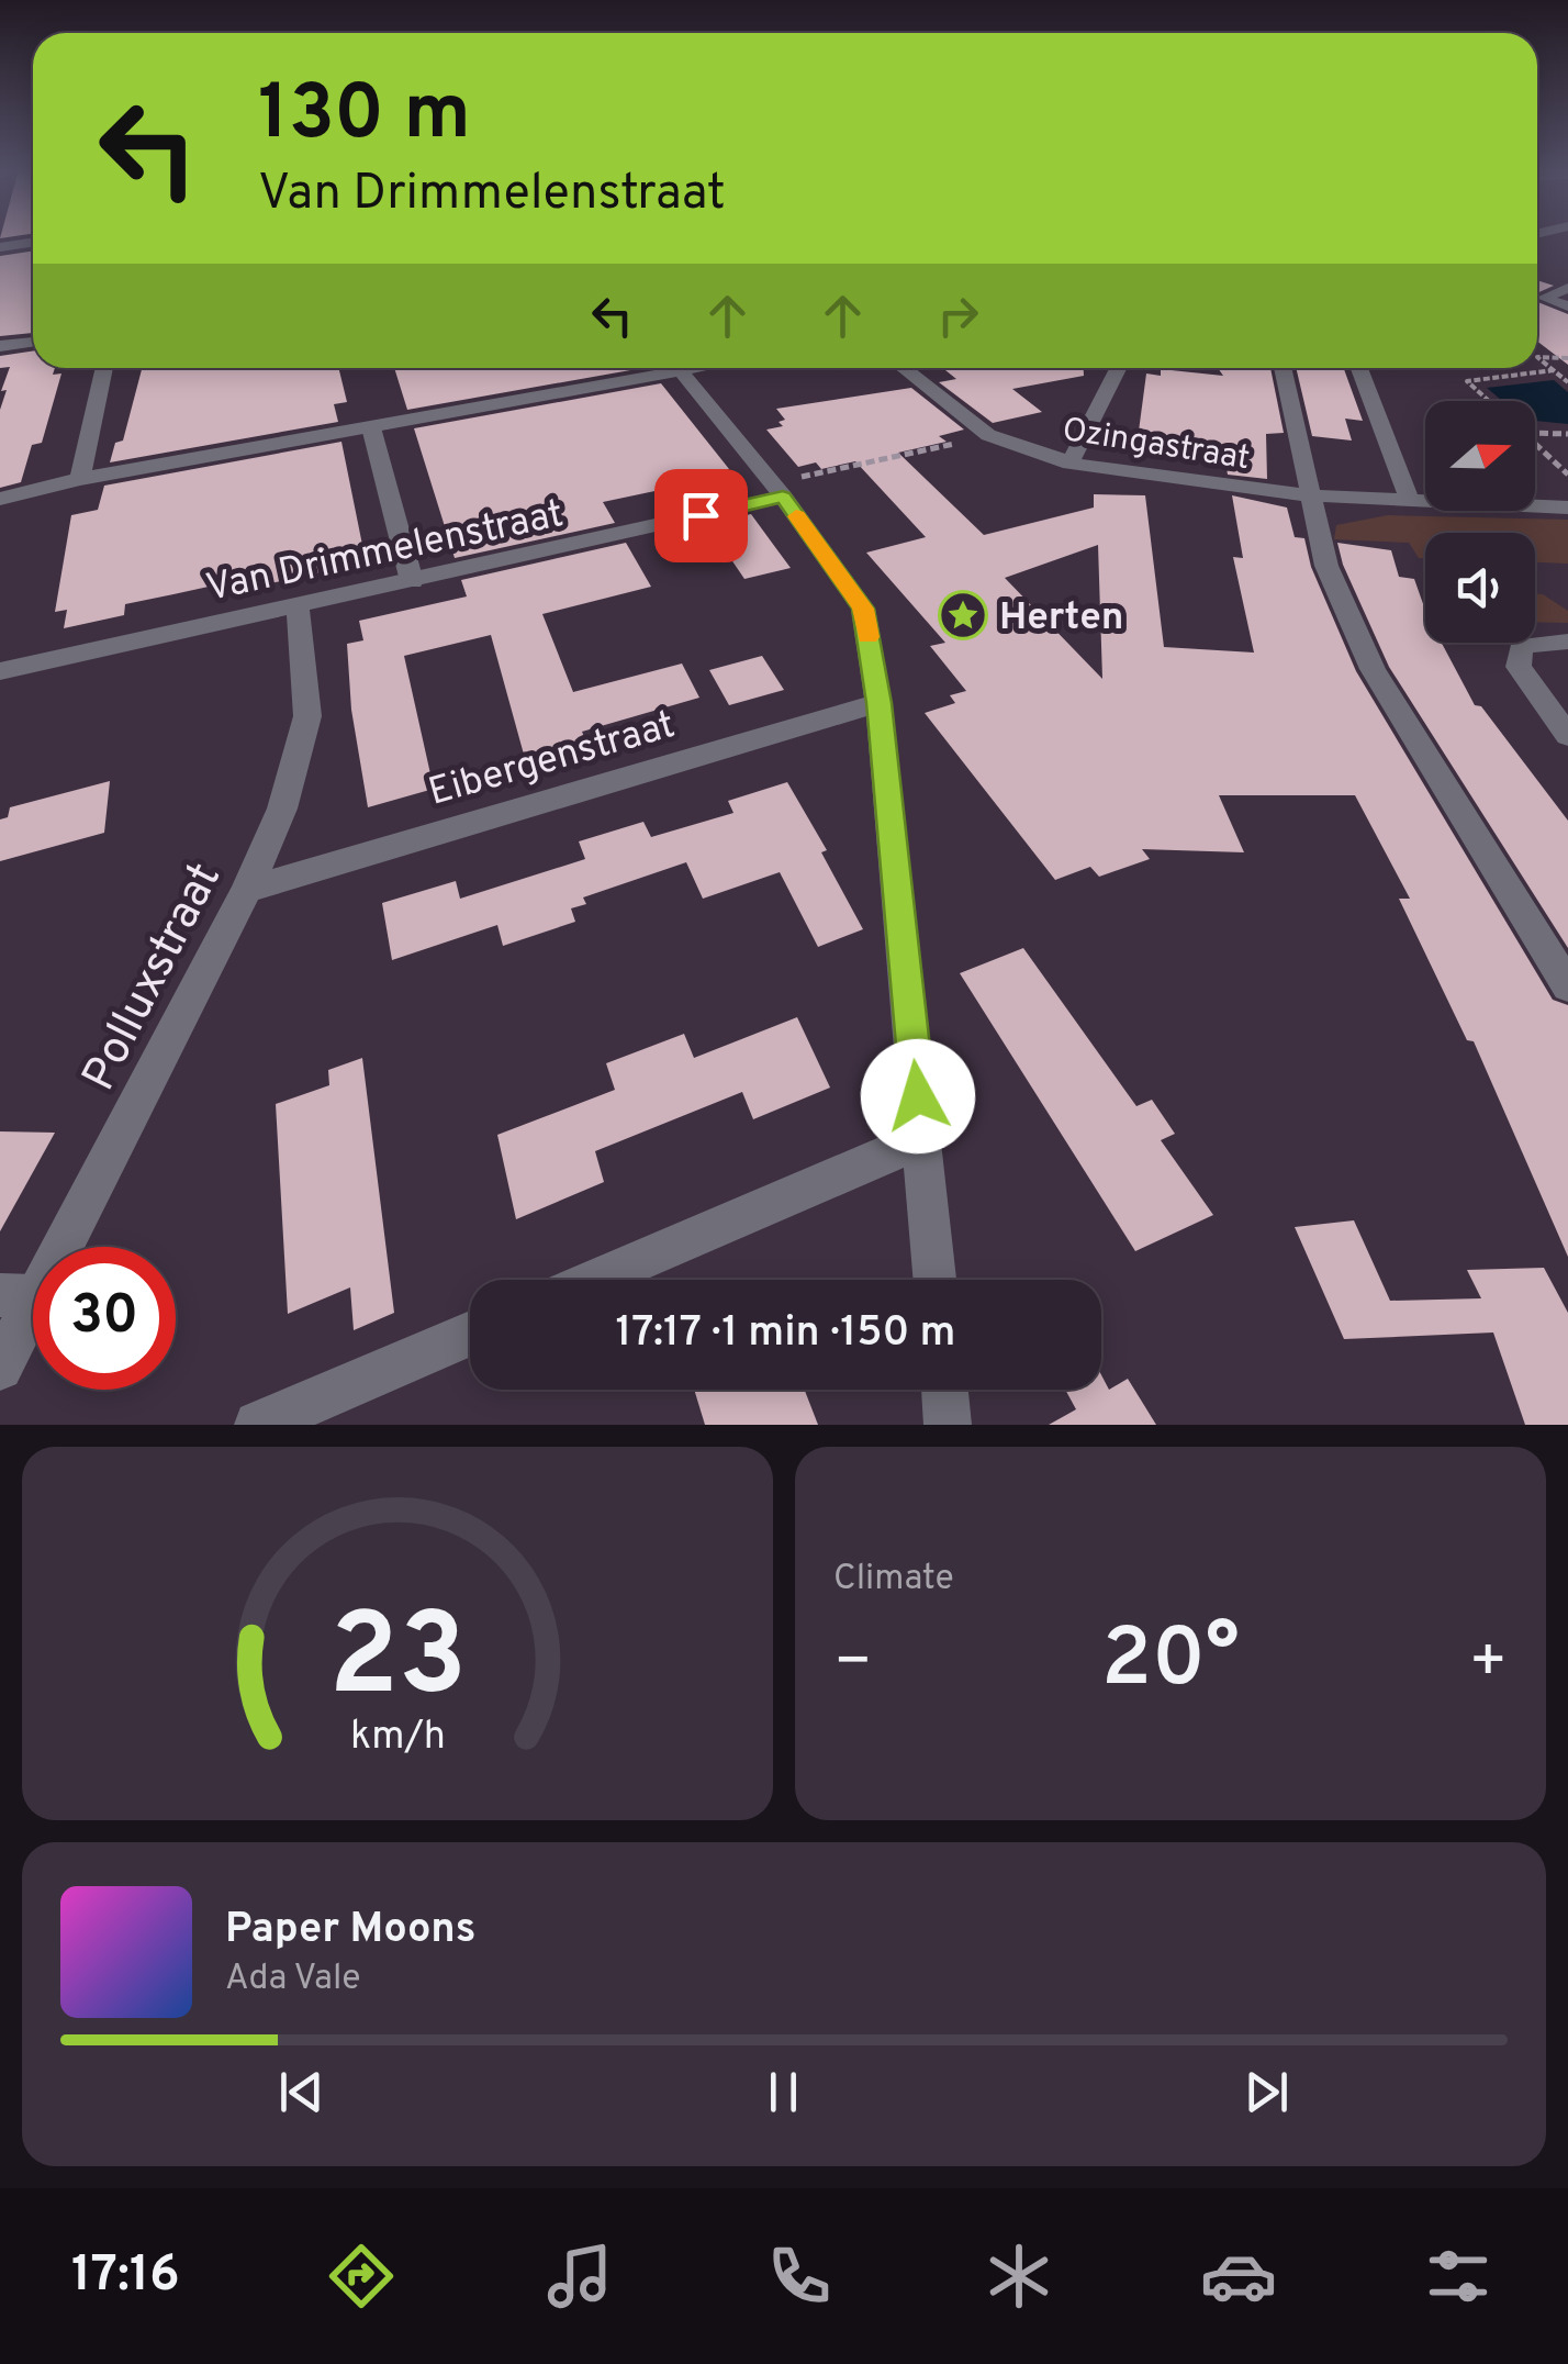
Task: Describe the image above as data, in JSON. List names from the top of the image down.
{
  "streets": {
    "street": [
      "Ozingastraat",
      "Van Drimmelenstraat",
      "Eibergenstraat",
      "Polluxstraat"
    ]
  },
  "crossings": [
    ["Van Drimmelenstraat", "Polluxstraat"],
    ["Eibergenstraat", "Polluxstraat"]
  ],
  "places": {
    "place": ["Herten"]
  },
  "north": "right",
  "page": {
    "turn": ["130 m", "Van Drimmelenstraat"],
    "limit": "30",
    "trip": "17:17 · 1 min · 150 m",
    "tile": "Climate",
    "heat": ["−", "20°", "+"],
    "song": ["Paper Moons", "Ada Vale"],
    "tabs": "17:16",
    "gauge": ["23", "km/h"]
  }
}
